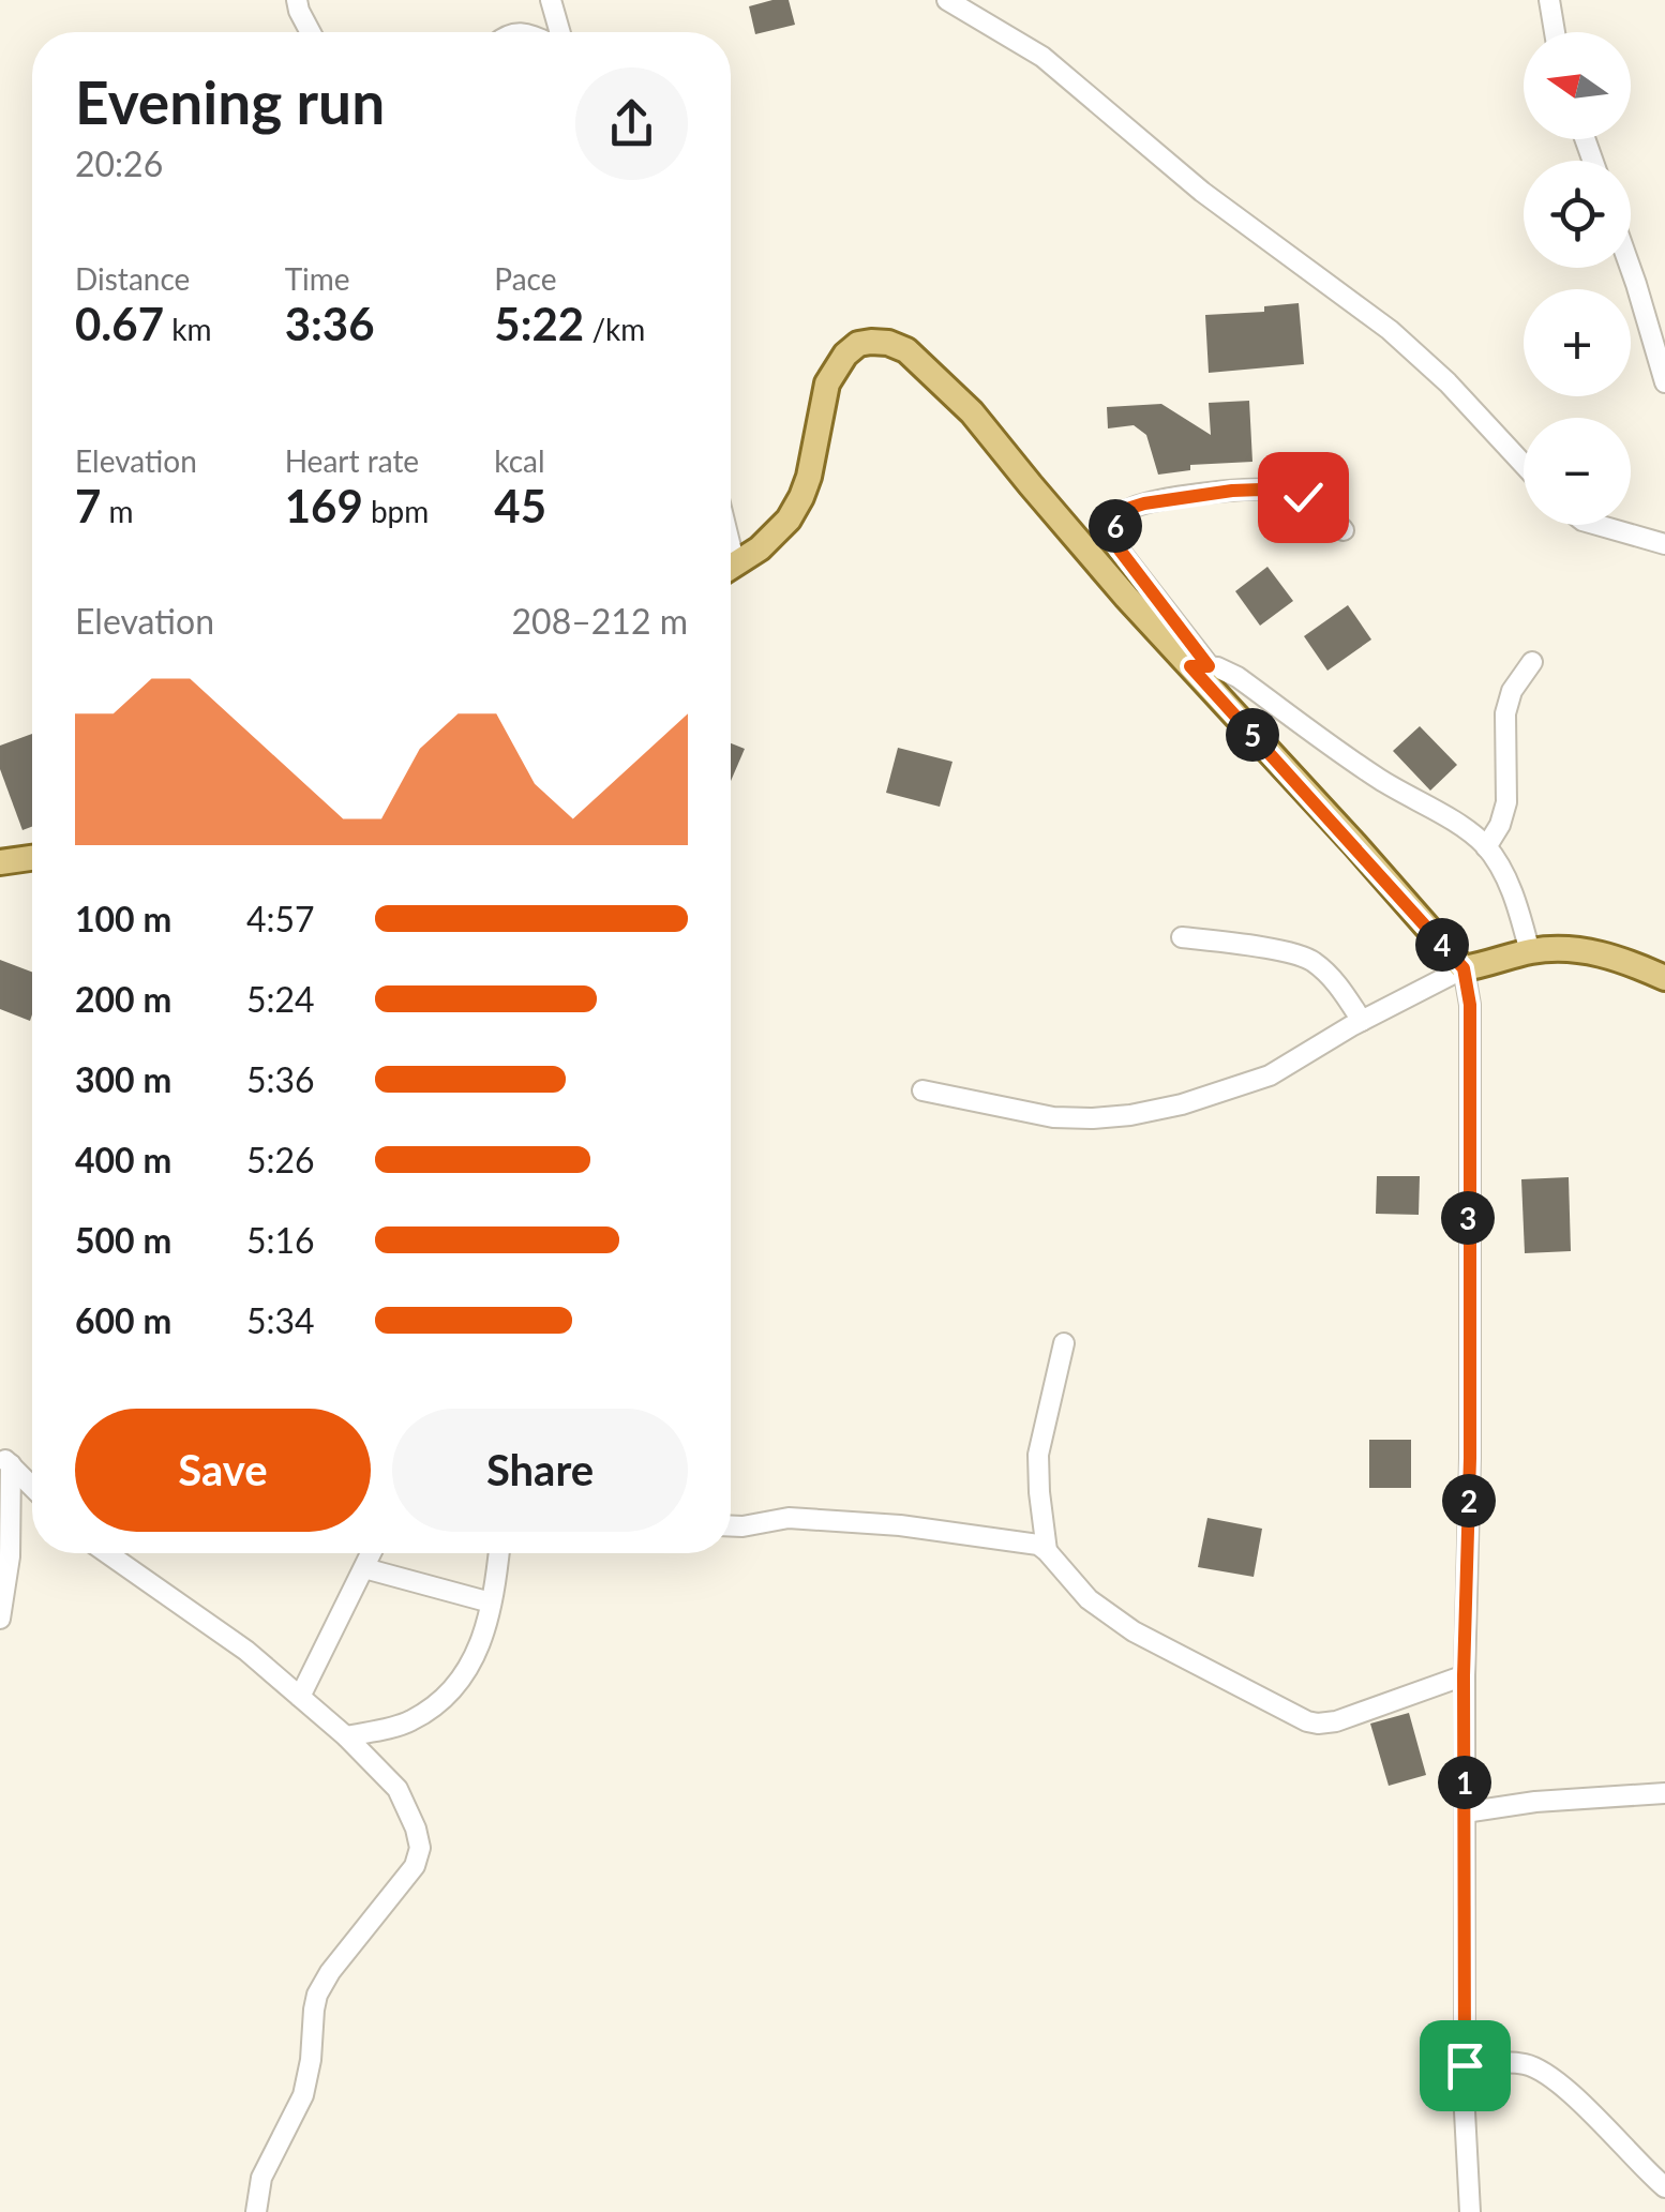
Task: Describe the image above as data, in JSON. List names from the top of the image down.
{
  "north": "left",
  "page": {
    "map_buttons": ["+", "−"],
    "heading": ["Evening run", "20:26"],
    "stats": [
      ["Distance", "0.67 km"],
      ["Time", "3:36"],
      ["Pace", "5:22 /km"],
      ["Elevation", "7 m"],
      ["Heart rate", "169 bpm"],
      ["kcal", "45"]
    ],
    "pins": [
      "6",
      "5",
      "4",
      "3",
      "2",
      "1"
    ],
    "chart": ["Elevation", "208–212 m"],
    "list": [
      {
        "name": "100 m",
        "note": "4:57"
      },
      {
        "name": "200 m",
        "note": "5:24"
      },
      {
        "name": "300 m",
        "note": "5:36"
      },
      {
        "name": "400 m",
        "note": "5:26"
      },
      {
        "name": "500 m",
        "note": "5:16"
      },
      {
        "name": "600 m",
        "note": "5:34"
      }
    ],
    "buttons": ["Save", "Share"]
  }
}
